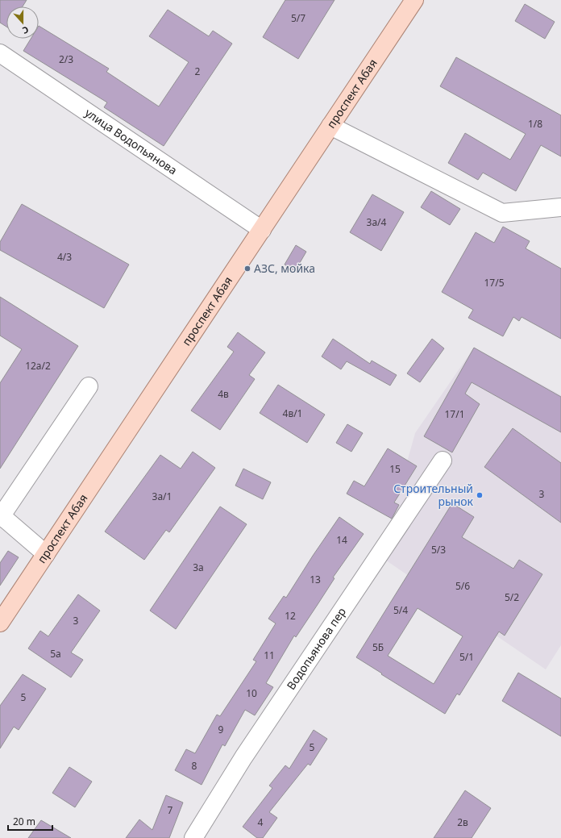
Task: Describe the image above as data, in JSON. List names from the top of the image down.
{
  "streets": {
    "main road": ["проспект Абая"],
    "street": ["улица Водопьянова", "Водопьянова пер"]
  },
  "crossings": [
    ["проспект Абая", "улица Водопьянова"]
  ],
  "places": ["АЗС, мойка", "Строительный рынок"],
  "house_numbers": [
    "5/7",
    "2/3",
    "2",
    "1/8",
    "3а/4",
    "4/3",
    "17/5",
    "12а/2",
    "4в",
    "4в/1",
    "17/1",
    "15",
    "3",
    "3а/1",
    "14",
    "5/3",
    "3а",
    "13",
    "5/6",
    "5/2",
    "5/4",
    "12",
    "3",
    "5Б",
    "5а",
    "11",
    "5/1",
    "10",
    "5",
    "9",
    "5",
    "8",
    "7",
    "4",
    "2в"
  ],
  "scale_bar": "20 m",
  "north": "bottom"
}
